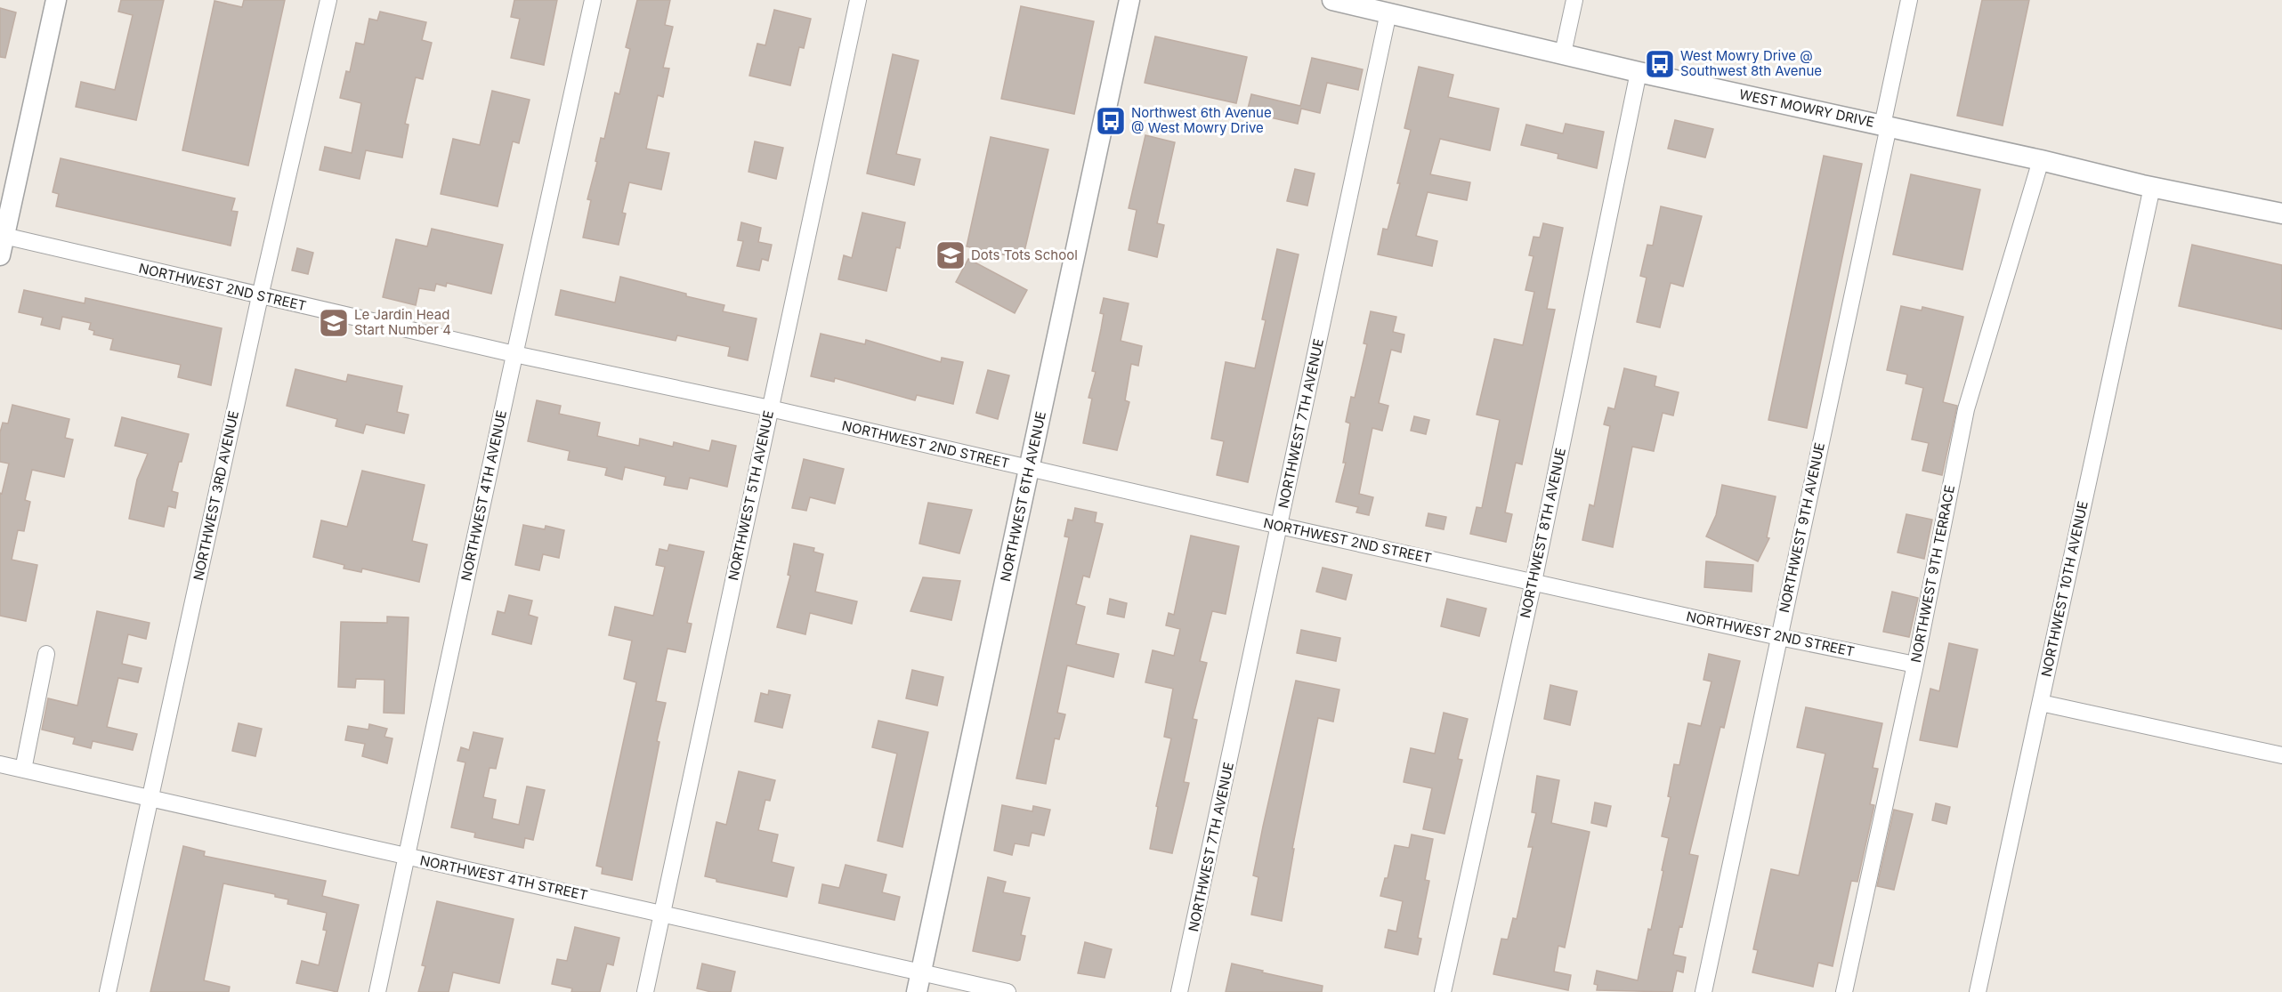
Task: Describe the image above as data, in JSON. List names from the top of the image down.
{
  "streets": {
    "street": [
      "WEST MOWRY DRIVE",
      "NORTHWEST 2ND STREET",
      "NORTHWEST 7TH AVENUE",
      "NORTHWEST 3RD AVENUE",
      "NORTHWEST 4TH AVENUE",
      "NORTHWEST 5TH AVENUE",
      "NORTHWEST 6TH AVENUE",
      "NORTHWEST 9TH AVENUE",
      "NORTHWEST 8TH AVENUE",
      "NORTHWEST 9TH TERRACE",
      "NORTHWEST 10TH AVENUE",
      "NORTHWEST 4TH STREET"
    ]
  },
  "crossings": [
    ["WEST MOWRY DRIVE", "NORTHWEST 7TH AVENUE"],
    ["WEST MOWRY DRIVE", "NORTHWEST 9TH AVENUE"],
    ["WEST MOWRY DRIVE", "NORTHWEST 8TH AVENUE"],
    ["WEST MOWRY DRIVE", "NORTHWEST 9TH TERRACE"],
    ["WEST MOWRY DRIVE", "NORTHWEST 10TH AVENUE"],
    ["NORTHWEST 2ND STREET", "NORTHWEST 7TH AVENUE"],
    ["NORTHWEST 2ND STREET", "NORTHWEST 3RD AVENUE"],
    ["NORTHWEST 2ND STREET", "NORTHWEST 4TH AVENUE"],
    ["NORTHWEST 2ND STREET", "NORTHWEST 5TH AVENUE"],
    ["NORTHWEST 2ND STREET", "NORTHWEST 6TH AVENUE"],
    ["NORTHWEST 2ND STREET", "NORTHWEST 9TH AVENUE"],
    ["NORTHWEST 2ND STREET", "NORTHWEST 8TH AVENUE"],
    ["NORTHWEST 2ND STREET", "NORTHWEST 9TH TERRACE"],
    ["NORTHWEST 3RD AVENUE", "NORTHWEST 4TH STREET"],
    ["NORTHWEST 4TH AVENUE", "NORTHWEST 4TH STREET"],
    ["NORTHWEST 5TH AVENUE", "NORTHWEST 4TH STREET"],
    ["NORTHWEST 6TH AVENUE", "NORTHWEST 4TH STREET"]
  ],
  "places": {
    "bus stop": ["West Mowry Drive @ Southwest 8th Avenue", "Northwest 6th Avenue @ West Mowry Drive"],
    "school or university": ["Dots Tots School", "Le Jardin Head Start Number 4"]
  }
}
